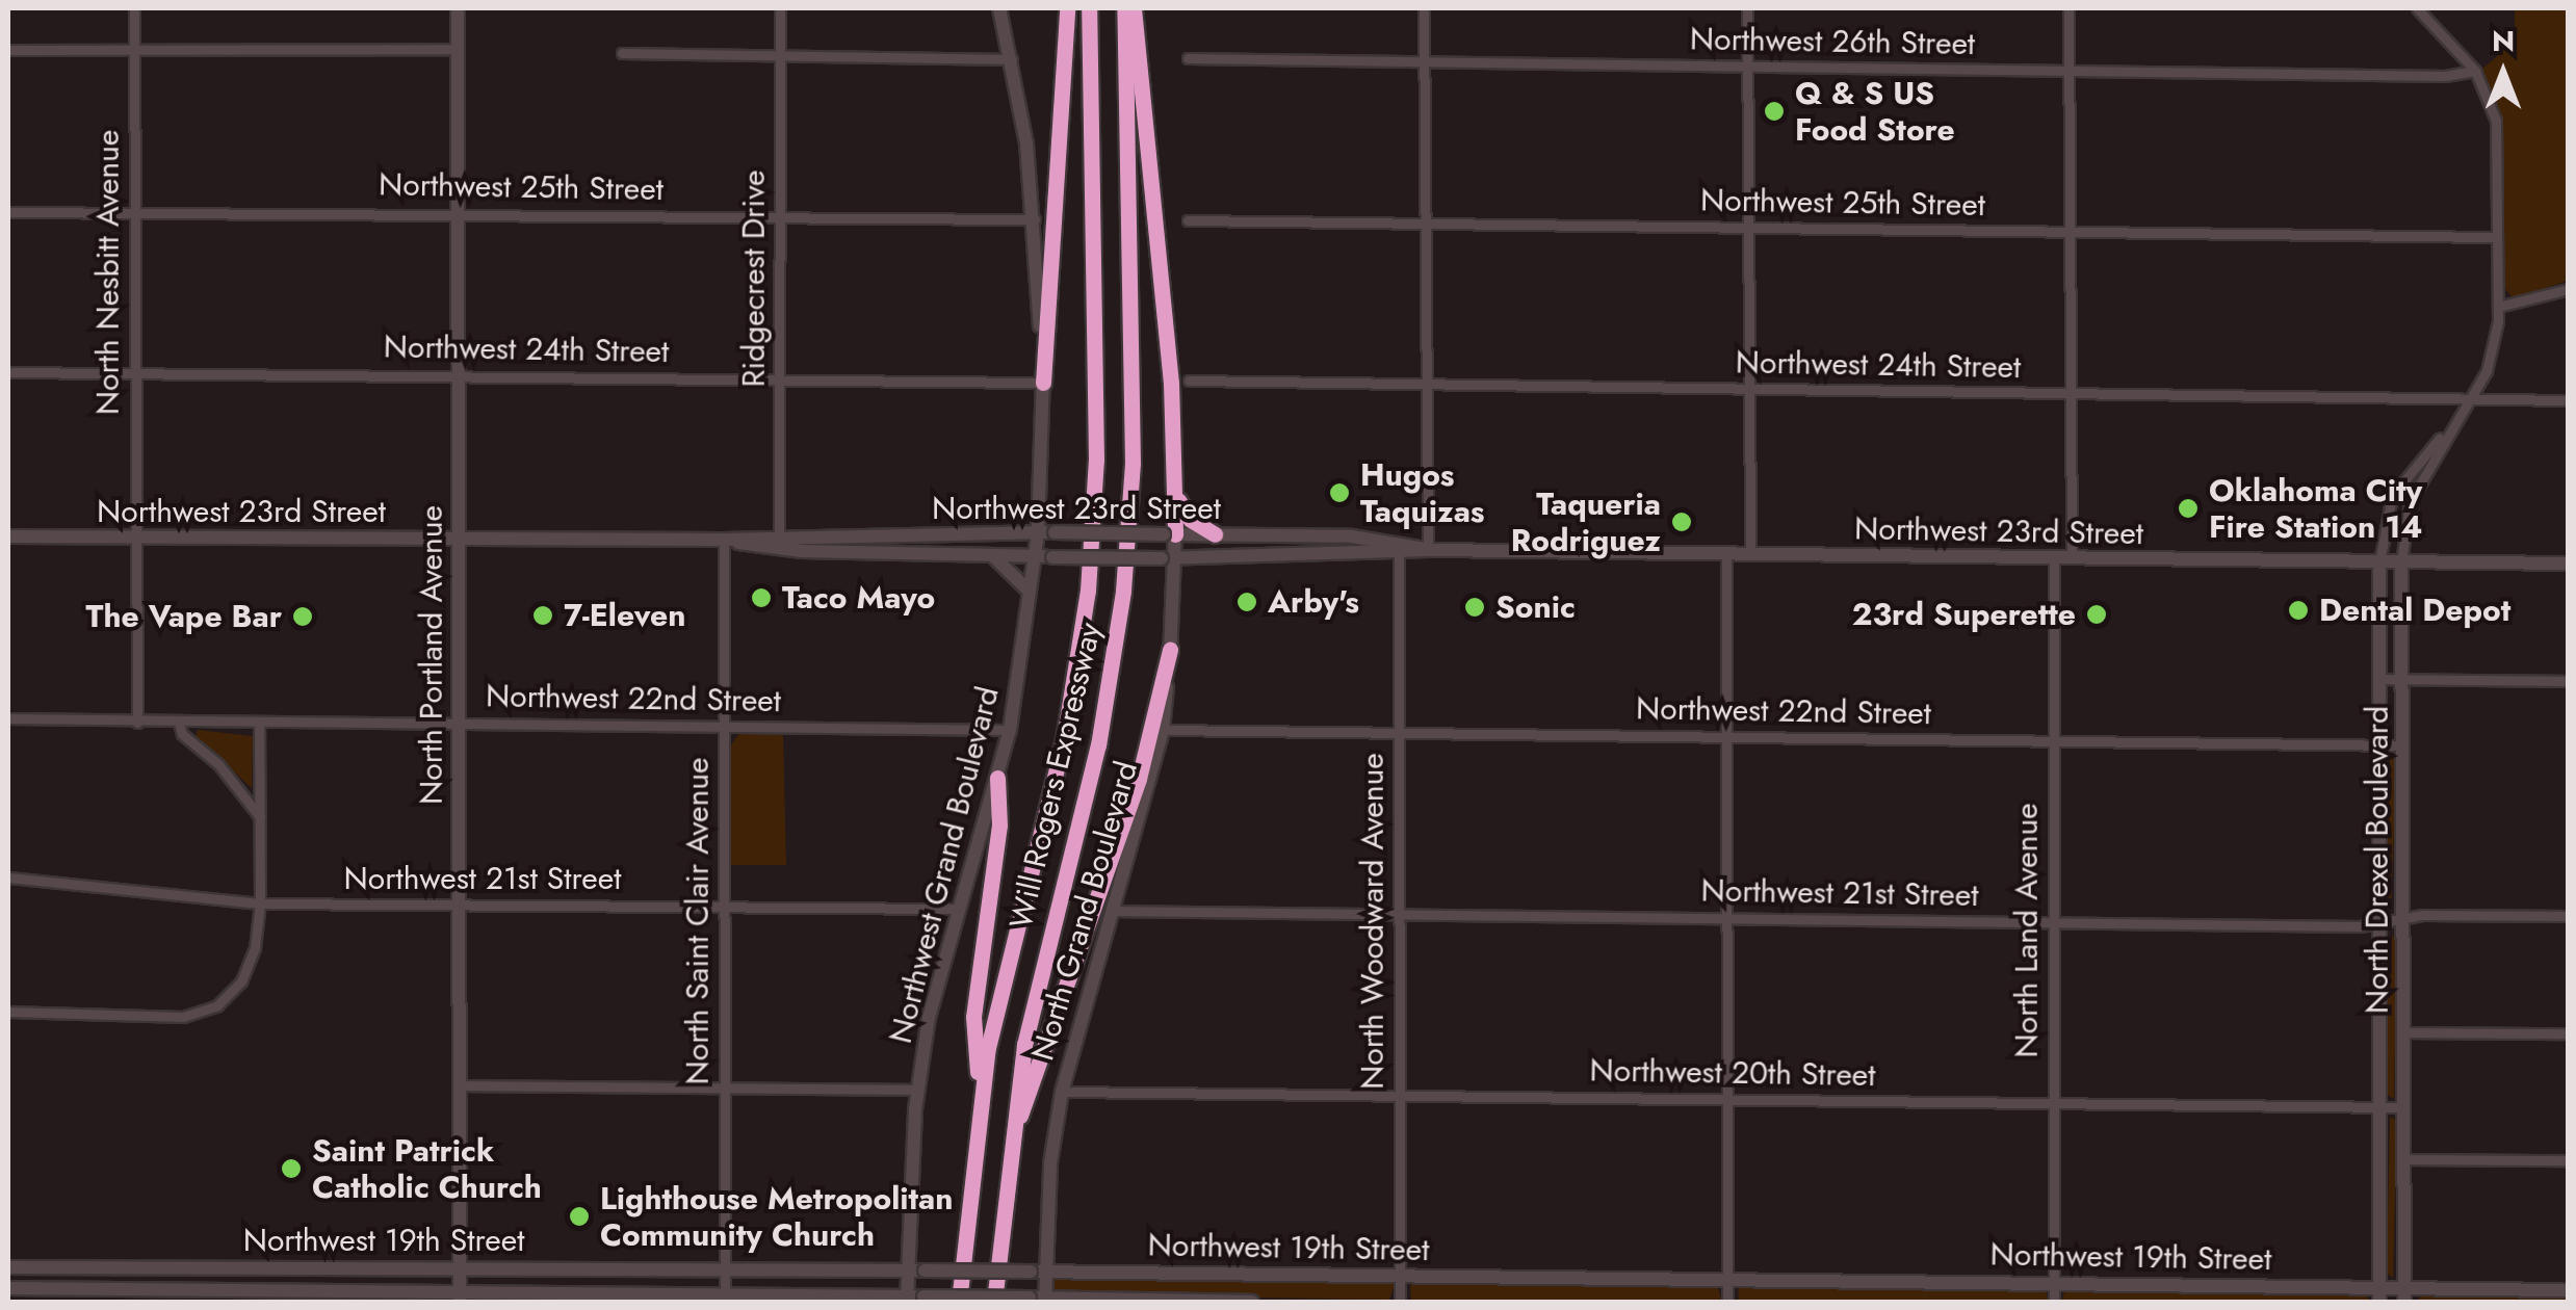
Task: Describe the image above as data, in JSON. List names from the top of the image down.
{
  "streets": {
    "highway": ["Will Rogers Expressway"],
    "main road": [
      "Northwest 23rd Street",
      "North Portland Avenue",
      "North Drexel Boulevard",
      "Northwest Grand Boulevard",
      "North Grand Boulevard",
      "Northwest 19th Street"
    ],
    "street": [
      "Northwest 26th Street",
      "Northwest 25th Street",
      "North Nesbitt Avenue",
      "Ridgecrest Drive",
      "Northwest 24th Street",
      "Northwest 22nd Street",
      "Northwest 21st Street",
      "North Saint Clair Avenue",
      "North Woodward Avenue",
      "North Land Avenue",
      "Northwest 20th Street"
    ]
  },
  "crossings": [
    ["Northwest 26th Street", "North Drexel Boulevard"],
    ["Northwest 25th Street", "North Nesbitt Avenue"],
    ["Northwest 25th Street", "Ridgecrest Drive"],
    ["Northwest 25th Street", "North Portland Avenue"],
    ["Northwest 25th Street", "North Drexel Boulevard"],
    ["Northwest 25th Street", "Northwest Grand Boulevard"],
    ["North Nesbitt Avenue", "Northwest 24th Street"],
    ["North Nesbitt Avenue", "Northwest 23rd Street"],
    ["North Nesbitt Avenue", "Northwest 22nd Street"],
    ["Ridgecrest Drive", "Northwest 24th Street"],
    ["Ridgecrest Drive", "Northwest 23rd Street"],
    ["Northwest 24th Street", "North Portland Avenue"],
    ["Northwest 24th Street", "North Drexel Boulevard"],
    ["Northwest 24th Street", "Northwest Grand Boulevard"],
    ["Northwest 23rd Street", "North Portland Avenue"],
    ["Northwest 23rd Street", "North Drexel Boulevard"],
    ["Northwest 23rd Street", "Northwest Grand Boulevard"],
    ["Northwest 23rd Street", "North Grand Boulevard"],
    ["Northwest 23rd Street", "North Saint Clair Avenue"],
    ["Northwest 23rd Street", "North Woodward Avenue"],
    ["Northwest 23rd Street", "North Land Avenue"],
    ["North Portland Avenue", "Northwest 22nd Street"],
    ["North Portland Avenue", "Northwest 21st Street"],
    ["North Portland Avenue", "Northwest 19th Street"],
    ["Northwest 22nd Street", "North Drexel Boulevard"],
    ["Northwest 22nd Street", "Northwest Grand Boulevard"],
    ["Northwest 22nd Street", "North Grand Boulevard"],
    ["Northwest 22nd Street", "North Saint Clair Avenue"],
    ["Northwest 22nd Street", "North Woodward Avenue"],
    ["Northwest 22nd Street", "North Land Avenue"],
    ["North Drexel Boulevard", "Northwest 21st Street"],
    ["North Drexel Boulevard", "Northwest 20th Street"],
    ["North Drexel Boulevard", "Northwest 19th Street"],
    ["Northwest Grand Boulevard", "Northwest 21st Street"],
    ["Northwest Grand Boulevard", "Northwest 19th Street"],
    ["Northwest 21st Street", "North Grand Boulevard"],
    ["Northwest 21st Street", "North Saint Clair Avenue"],
    ["Northwest 21st Street", "North Woodward Avenue"],
    ["Northwest 21st Street", "North Land Avenue"],
    ["North Grand Boulevard", "Northwest 20th Street"],
    ["North Grand Boulevard", "Northwest 19th Street"],
    ["North Saint Clair Avenue", "Northwest 19th Street"],
    ["North Woodward Avenue", "Northwest 20th Street"],
    ["North Woodward Avenue", "Northwest 19th Street"],
    ["North Land Avenue", "Northwest 20th Street"],
    ["North Land Avenue", "Northwest 19th Street"]
  ],
  "places": [
    "Q & S US Food Store",
    "Hugos Taquizas",
    "Oklahoma City Fire Station 14",
    "Taqueria Rodriguez",
    "Taco Mayo",
    "Arby's",
    "Sonic",
    "Dental Depot",
    "23rd Superette",
    "7-Eleven",
    "The Vape Bar",
    "Saint Patrick Catholic Church",
    "Lighthouse Metropolitan Community Church"
  ],
  "north": "top"
}
